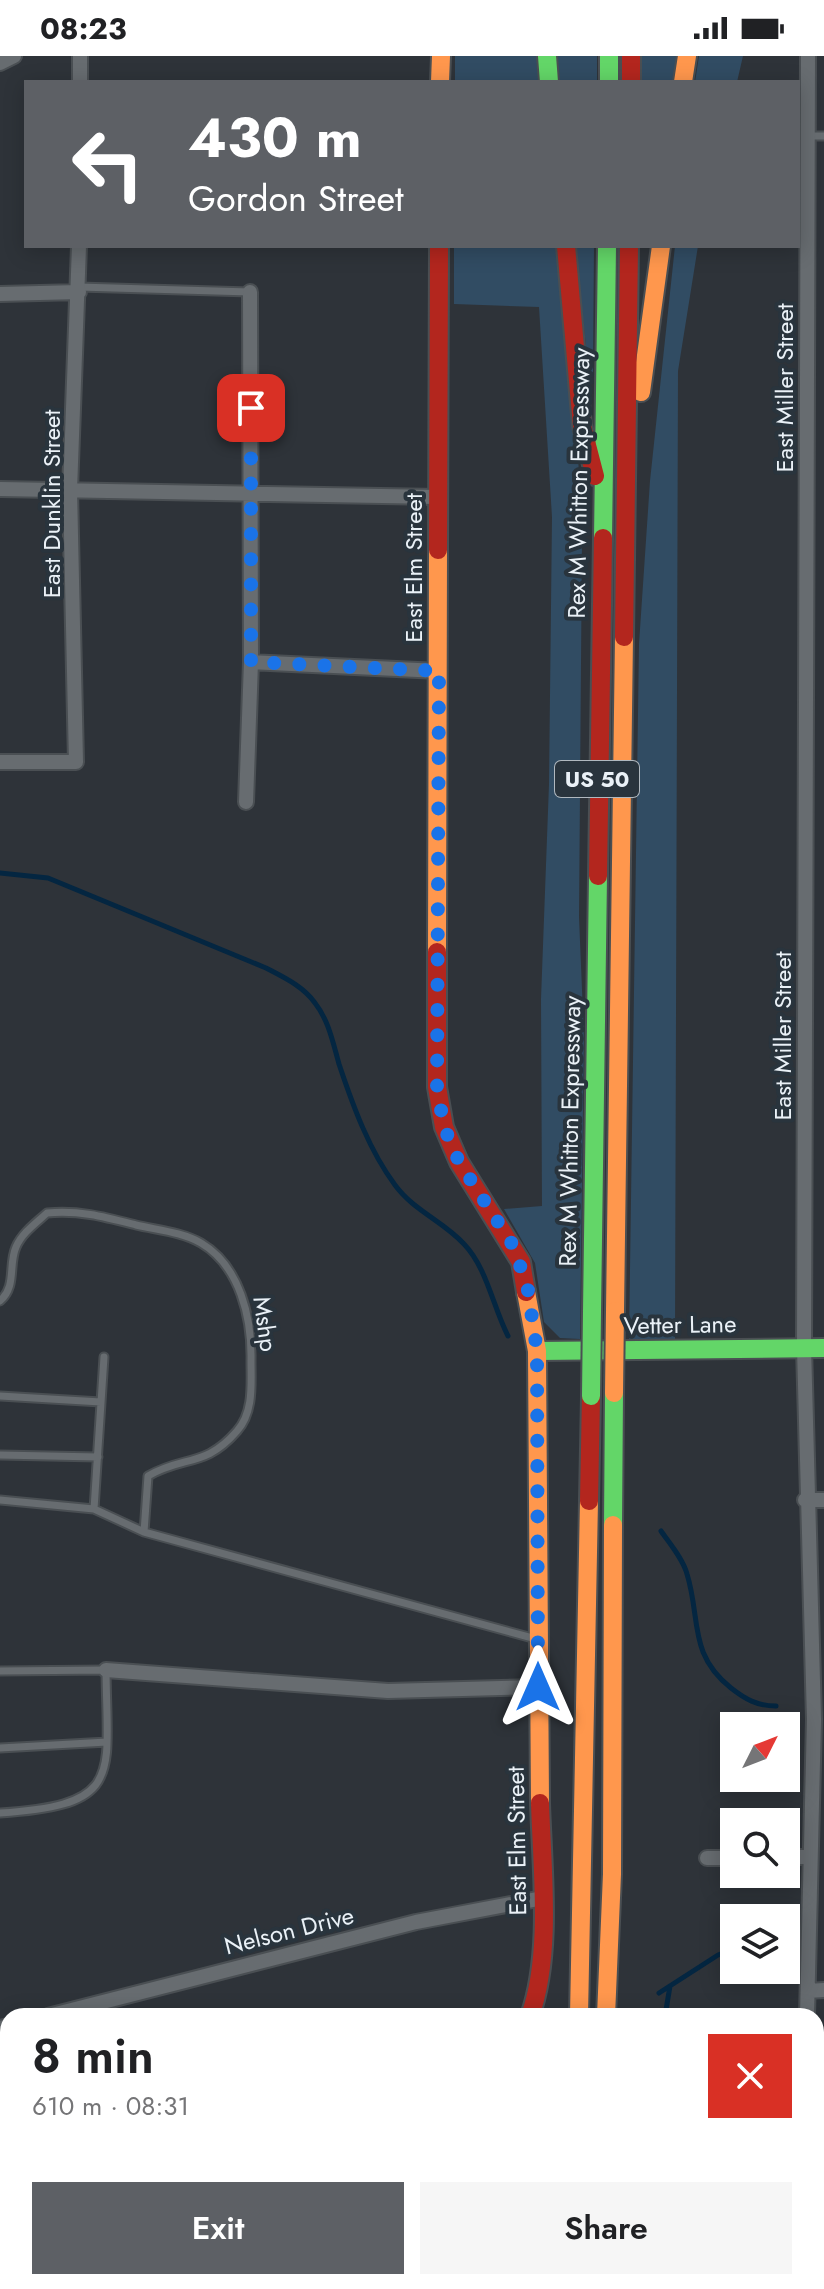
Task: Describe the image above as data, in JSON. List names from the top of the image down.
{
  "streets": {
    "main road": [
      "Rex M Whitton Expressway",
      "East Elm Street",
      "US 50",
      "Vetter Lane"
    ],
    "street": ["East Miller Street", "East Dunklin Street", "Nelson Drive"],
    "lane": ["Mshp"]
  },
  "crossings": [
    ["East Miller Street", "Vetter Lane"],
    ["East Elm Street", "Vetter Lane"],
    ["East Elm Street", "Nelson Drive"]
  ],
  "north": "top right",
  "page": {
    "status": "08:23",
    "turn": ["430 m", "Gordon Street"],
    "heading": ["8 min", "610 m · 08:31"],
    "buttons": ["Exit", "Share"]
  }
}
